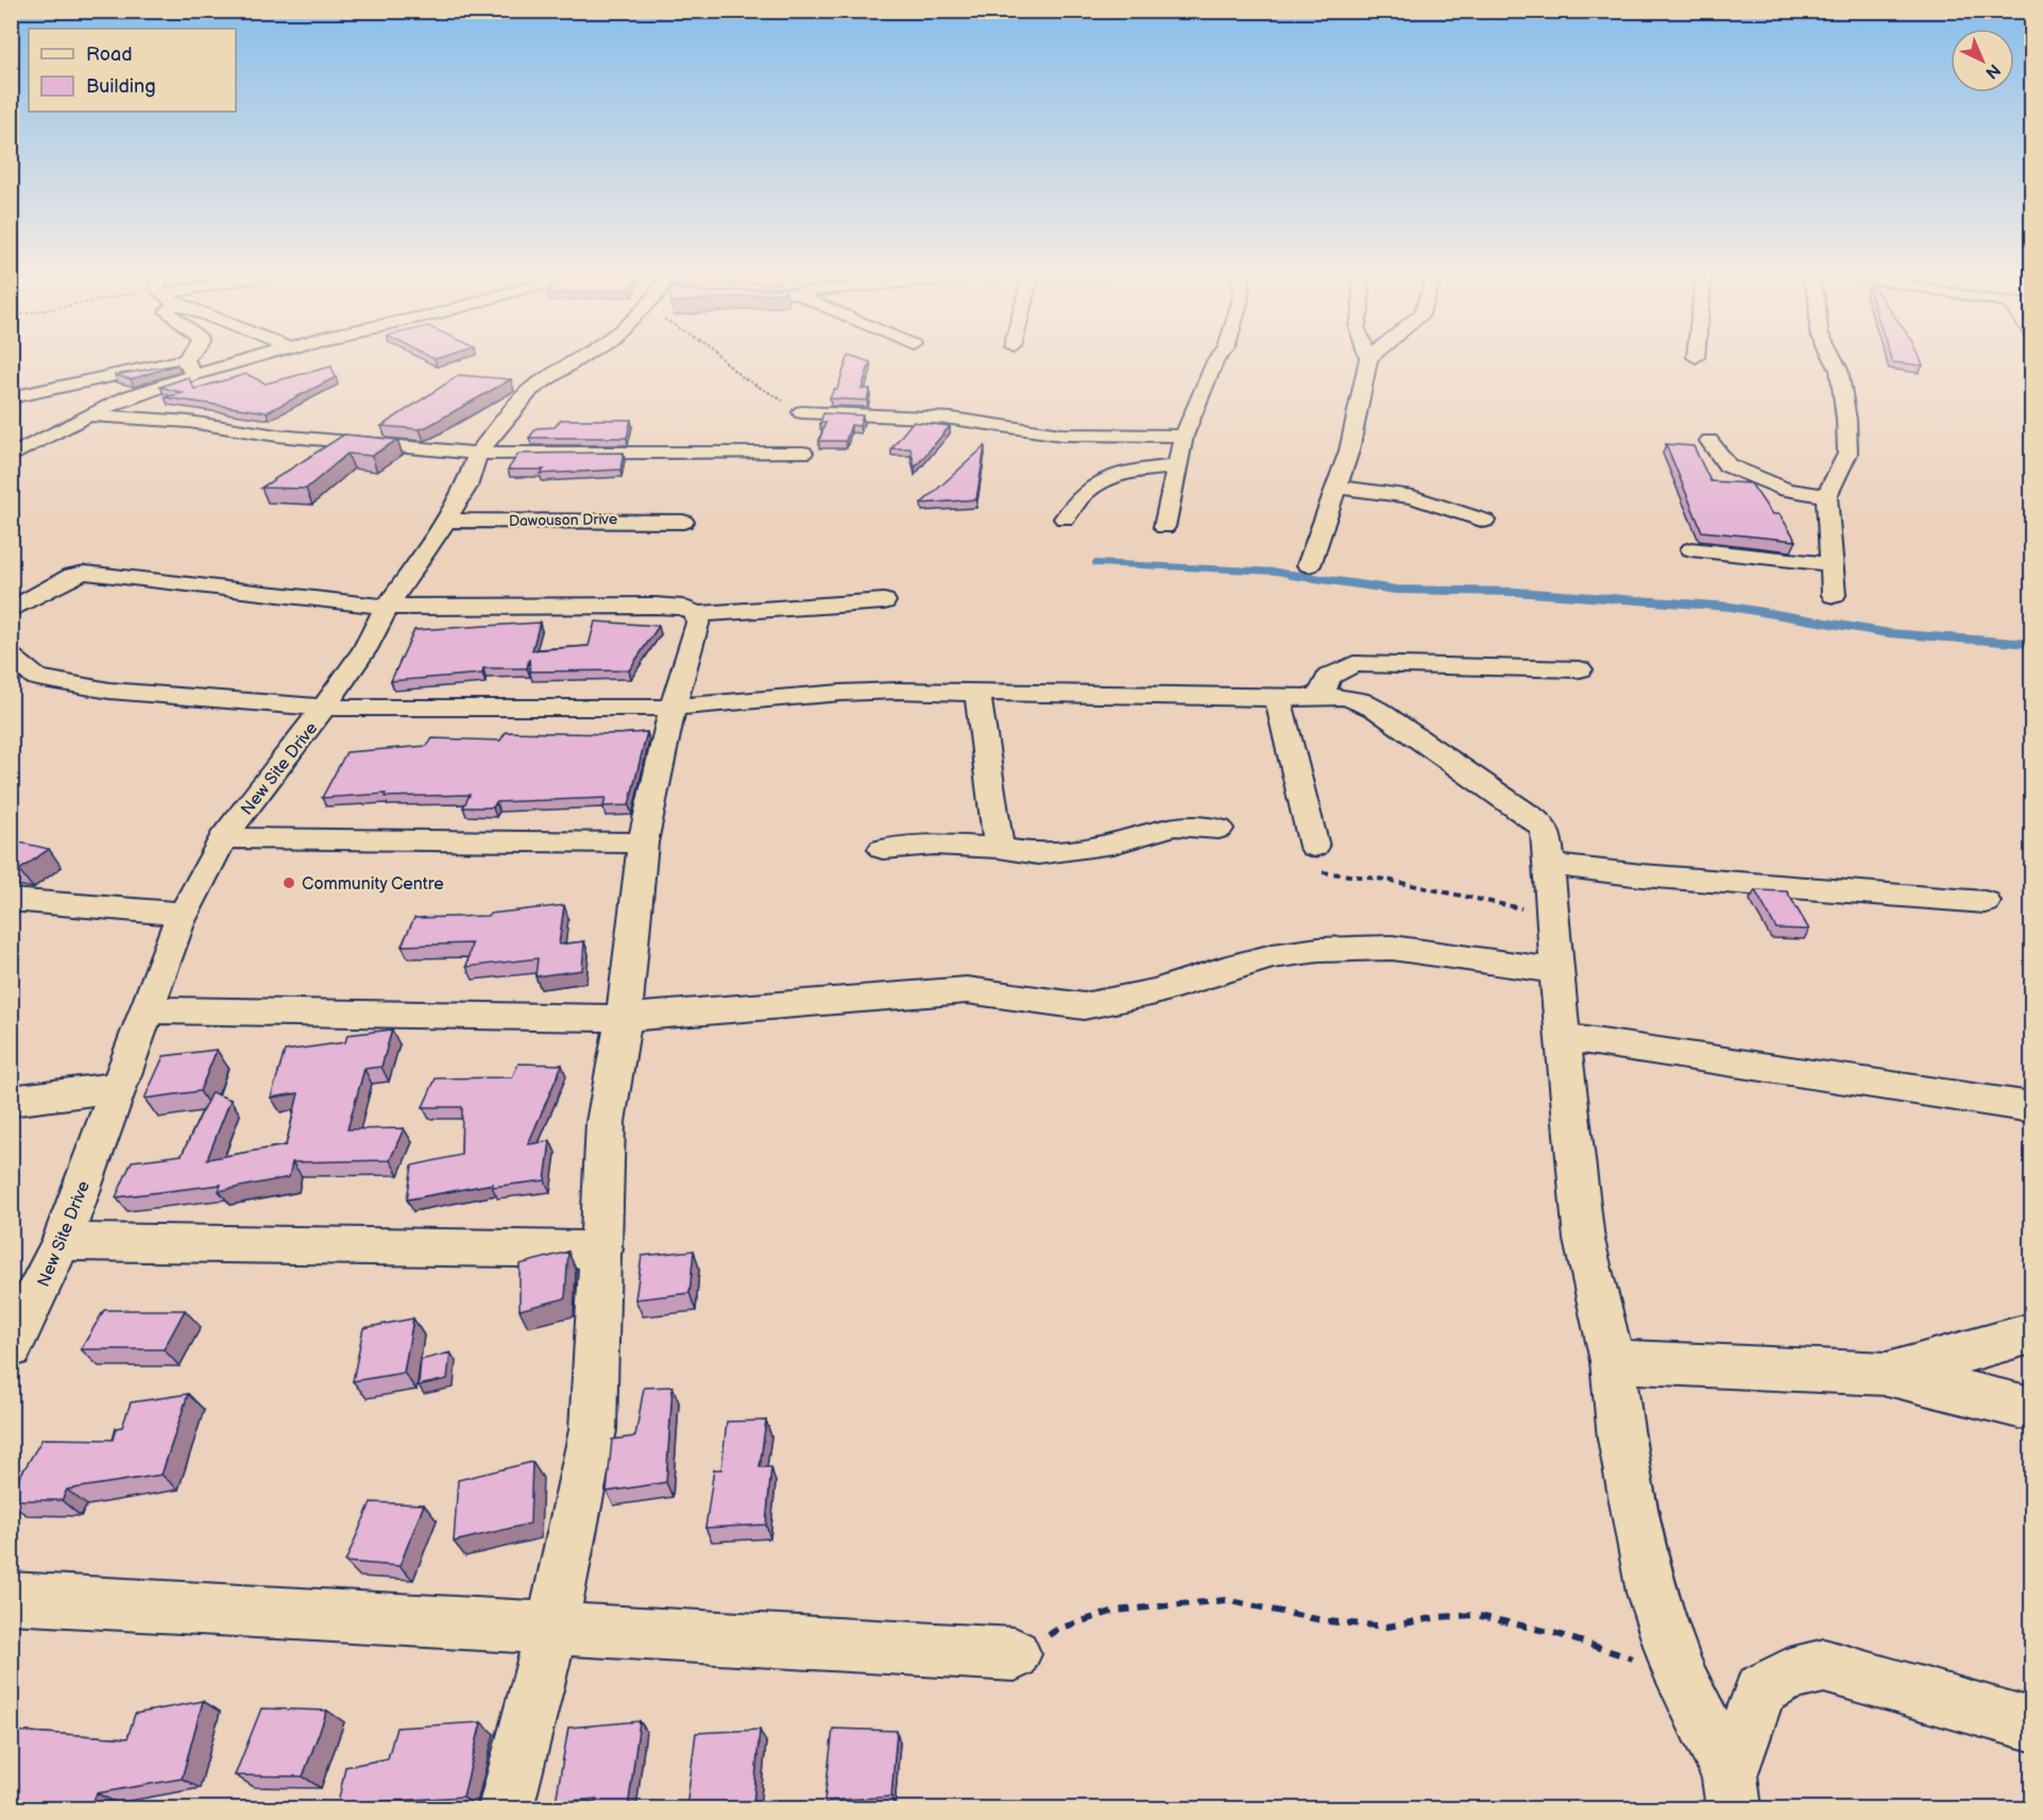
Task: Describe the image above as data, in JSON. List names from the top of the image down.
{
  "streets": {
    "street": ["Dawouson Drive", "New Site Drive"]
  },
  "crossings": [
    ["Dawouson Drive", "New Site Drive"]
  ],
  "places": ["Community Centre"],
  "legend": ["Road", "Building"],
  "north": "bottom right"
}
